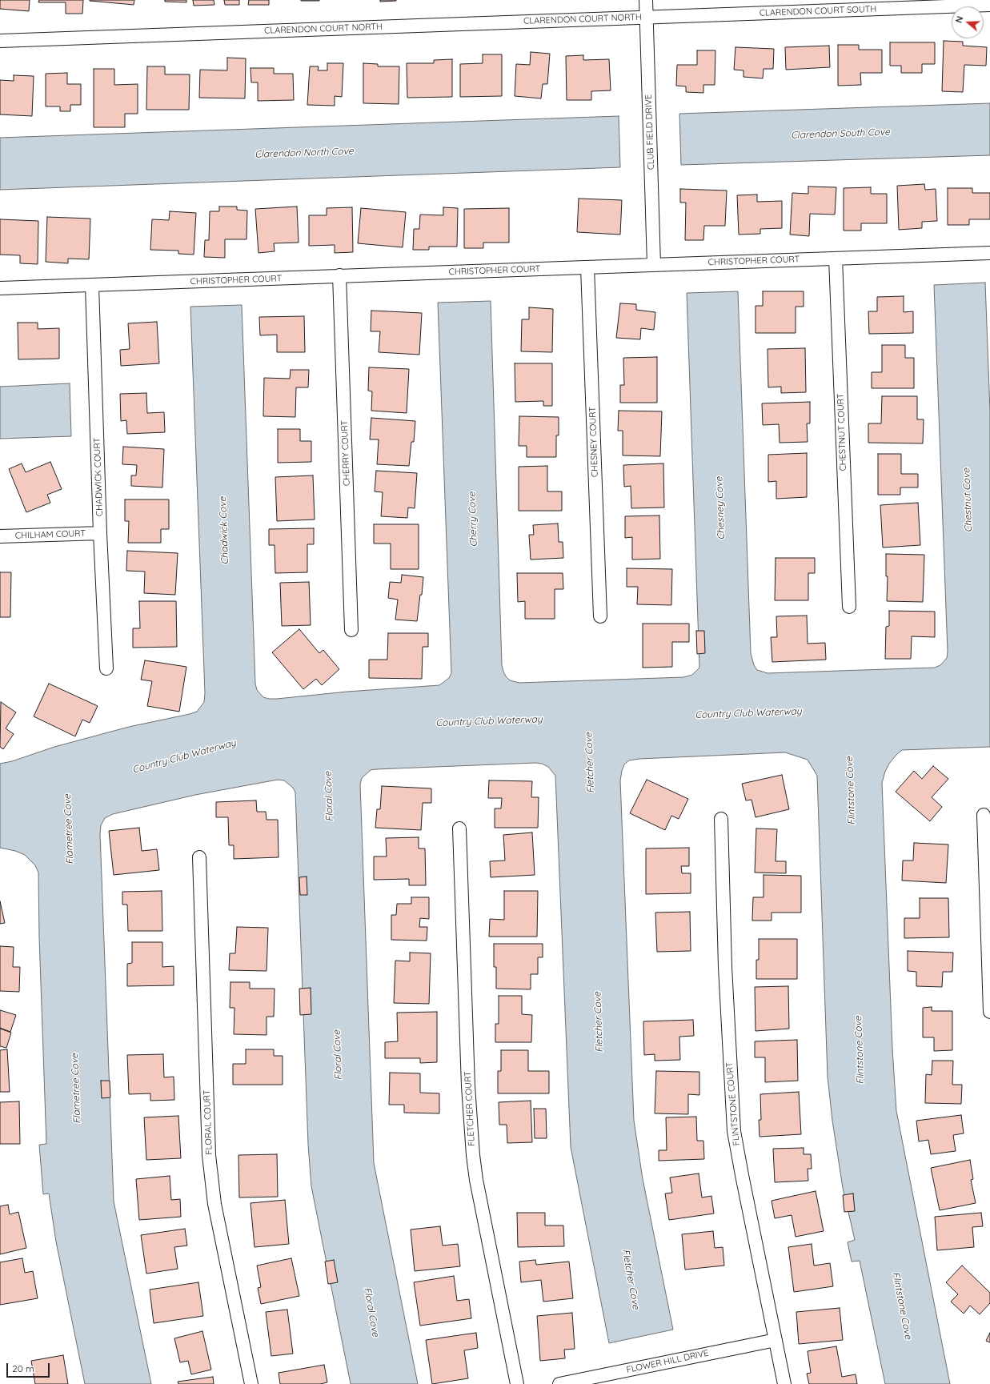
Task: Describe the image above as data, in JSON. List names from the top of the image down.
{
  "streets": {
    "street": [
      "CLARENDON COURT SOUTH",
      "CLARENDON COURT NORTH",
      "CLUB FIELD DRIVE",
      "CHRISTOPHER COURT",
      "CHESTNUT COURT",
      "CHESNEY COURT",
      "CHERRY COURT",
      "CHADWICK COURT",
      "CHILHAM COURT",
      "FLINTSTONE COURT",
      "FLETCHER COURT",
      "FLORAL COURT",
      "FLOWER HILL DRIVE"
    ]
  },
  "crossings": [
    ["CLARENDON COURT SOUTH", "CLARENDON COURT NORTH"],
    ["CLARENDON COURT SOUTH", "CLUB FIELD DRIVE"],
    ["CLARENDON COURT NORTH", "CLUB FIELD DRIVE"],
    ["CLUB FIELD DRIVE", "CHRISTOPHER COURT"],
    ["CHRISTOPHER COURT", "CHESTNUT COURT"],
    ["CHRISTOPHER COURT", "CHESNEY COURT"],
    ["CHRISTOPHER COURT", "CHERRY COURT"],
    ["CHRISTOPHER COURT", "CHADWICK COURT"],
    ["CHADWICK COURT", "CHILHAM COURT"],
    ["FLINTSTONE COURT", "FLOWER HILL DRIVE"]
  ],
  "water": [
    "Clarendon South Cove",
    "Clarendon North Cove",
    "Chestnut Cove",
    "Chesney Cove",
    "Cherry Cove",
    "Chadwick Cove",
    "Country Club Waterway",
    "Fletcher Cove",
    "Flintstone Cove",
    "Floral Cove",
    "Flametree Cove"
  ],
  "scale_bar": "20 m",
  "north": "left"
}
